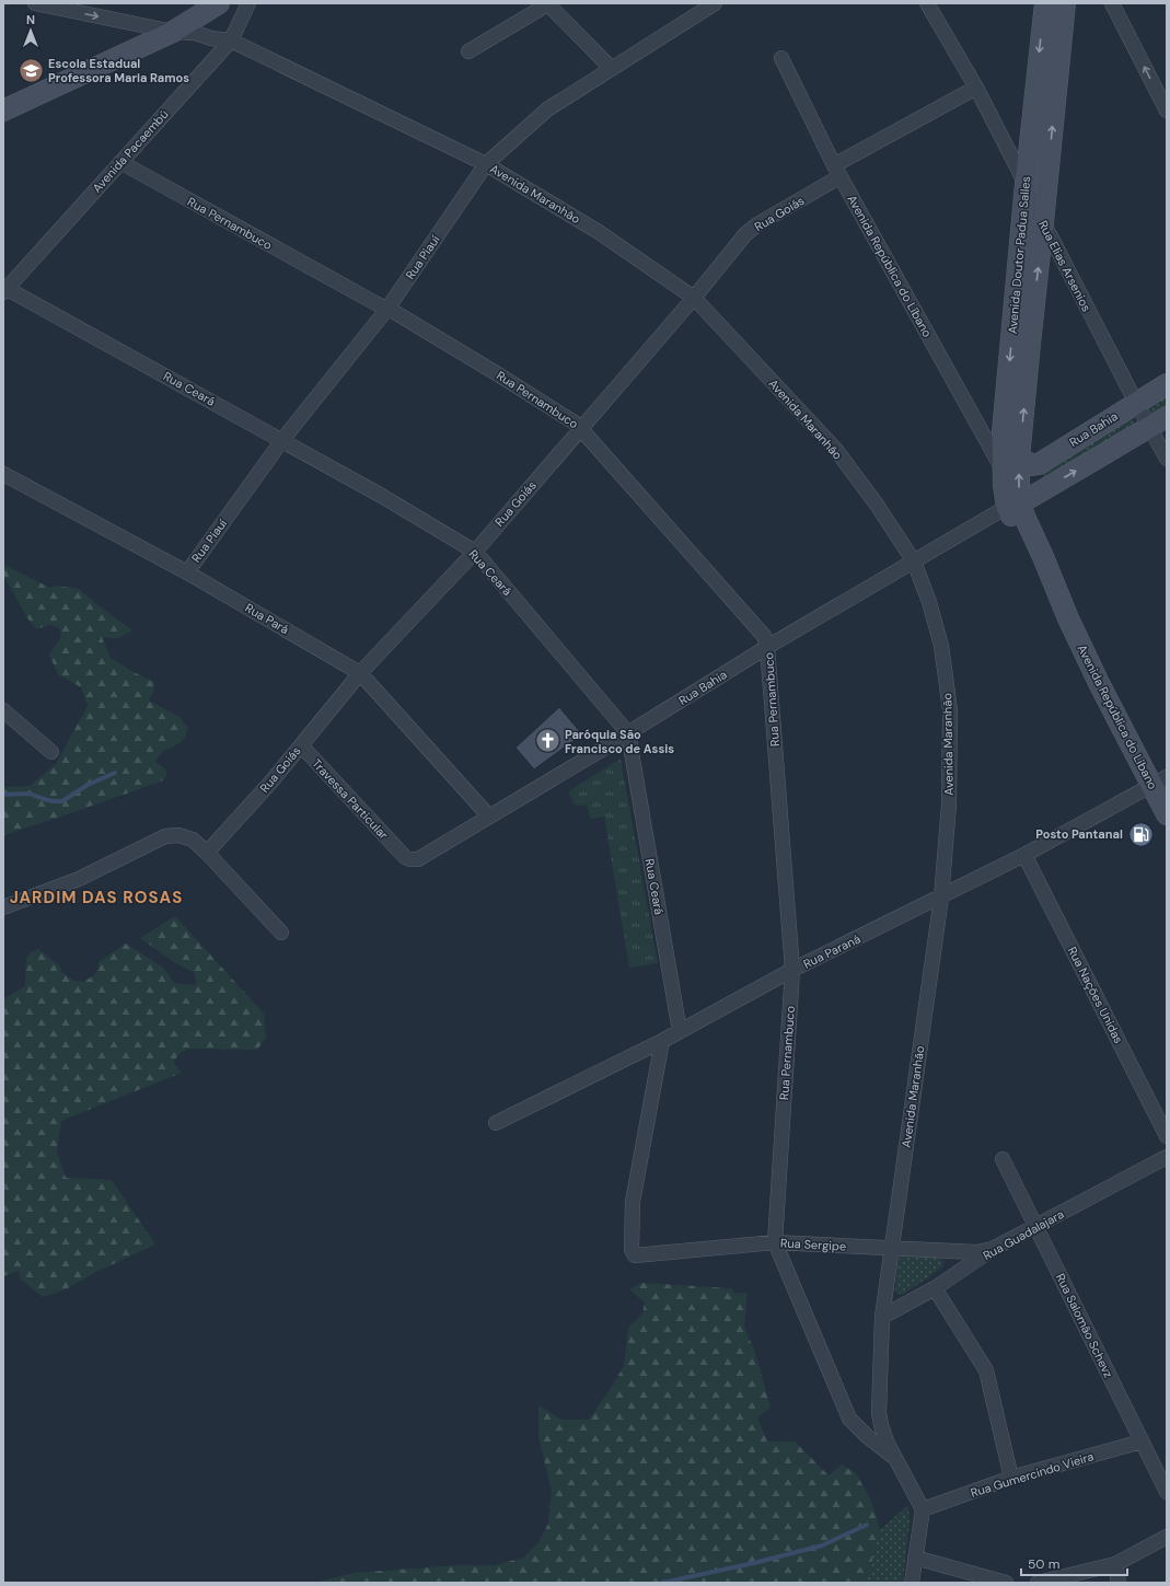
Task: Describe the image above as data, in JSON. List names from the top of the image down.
{
  "streets": {
    "main road": ["Avenida Doutor Padua Salles", "Rua Bahia", "Avenida República do Libano"],
    "street": [
      "Avenida Pacaembú",
      "Avenida Maranhão",
      "Rua Goiás",
      "Rua Pernambuco",
      "Rua Piauí",
      "Avenida República do Líbano",
      "Rua Elias Arsenios",
      "Rua Ceará",
      "Rua Pará",
      "Travessa Particular",
      "Rua Paraná",
      "Rua Nações Unidas",
      "Rua Guadalajara",
      "Rua Sergipe",
      "Rua Salomão Schevz",
      "Rua Gumercindo Vieira"
    ]
  },
  "crossings": [
    ["Avenida Pacaembú", "Avenida Maranhão"],
    ["Avenida Pacaembú", "Rua Pernambuco"],
    ["Avenida Pacaembú", "Rua Ceará"],
    ["Avenida Maranhão", "Rua Goiás"],
    ["Avenida Maranhão", "Rua Pernambuco"],
    ["Avenida Maranhão", "Rua Piauí"],
    ["Avenida Maranhão", "Rua Bahia"],
    ["Avenida Maranhão", "Rua Paraná"],
    ["Avenida Maranhão", "Rua Guadalajara"],
    ["Avenida Maranhão", "Rua Sergipe"],
    ["Avenida Maranhão", "Rua Gumercindo Vieira"],
    ["Rua Goiás", "Rua Pernambuco"],
    ["Rua Goiás", "Avenida República do Líbano"],
    ["Rua Goiás", "Rua Elias Arsenios"],
    ["Rua Goiás", "Rua Ceará"],
    ["Rua Goiás", "Rua Pará"],
    ["Rua Goiás", "Travessa Particular"],
    ["Rua Pernambuco", "Rua Piauí"],
    ["Rua Pernambuco", "Rua Bahia"],
    ["Rua Pernambuco", "Rua Paraná"],
    ["Rua Pernambuco", "Rua Sergipe"],
    ["Avenida Doutor Padua Salles", "Avenida República do Líbano"],
    ["Avenida Doutor Padua Salles", "Rua Elias Arsenios"],
    ["Avenida Doutor Padua Salles", "Rua Bahia"],
    ["Avenida Doutor Padua Salles", "Avenida República do Libano"],
    ["Rua Piauí", "Rua Ceará"],
    ["Rua Piauí", "Rua Pará"],
    ["Rua Elias Arsenios", "Rua Bahia"],
    ["Rua Ceará", "Rua Bahia"],
    ["Rua Ceará", "Rua Paraná"],
    ["Rua Bahia", "Rua Pará"],
    ["Rua Bahia", "Avenida República do Libano"],
    ["Rua Bahia", "Travessa Particular"],
    ["Avenida República do Libano", "Rua Paraná"],
    ["Rua Paraná", "Rua Nações Unidas"],
    ["Rua Paraná", "Rua Sergipe"],
    ["Rua Guadalajara", "Rua Sergipe"],
    ["Rua Guadalajara", "Rua Salomão Schevz"],
    ["Rua Salomão Schevz", "Rua Gumercindo Vieira"]
  ],
  "districts": ["JARDIM DAS ROSAS"],
  "places": {
    "school or university": ["Escola Estadual Professora Maria Ramos"],
    "church": ["Paróquia São Francisco de Assis"],
    "fuel station": ["Posto Pantanal"]
  },
  "scale_bar": "50 m",
  "north": "top"
}
